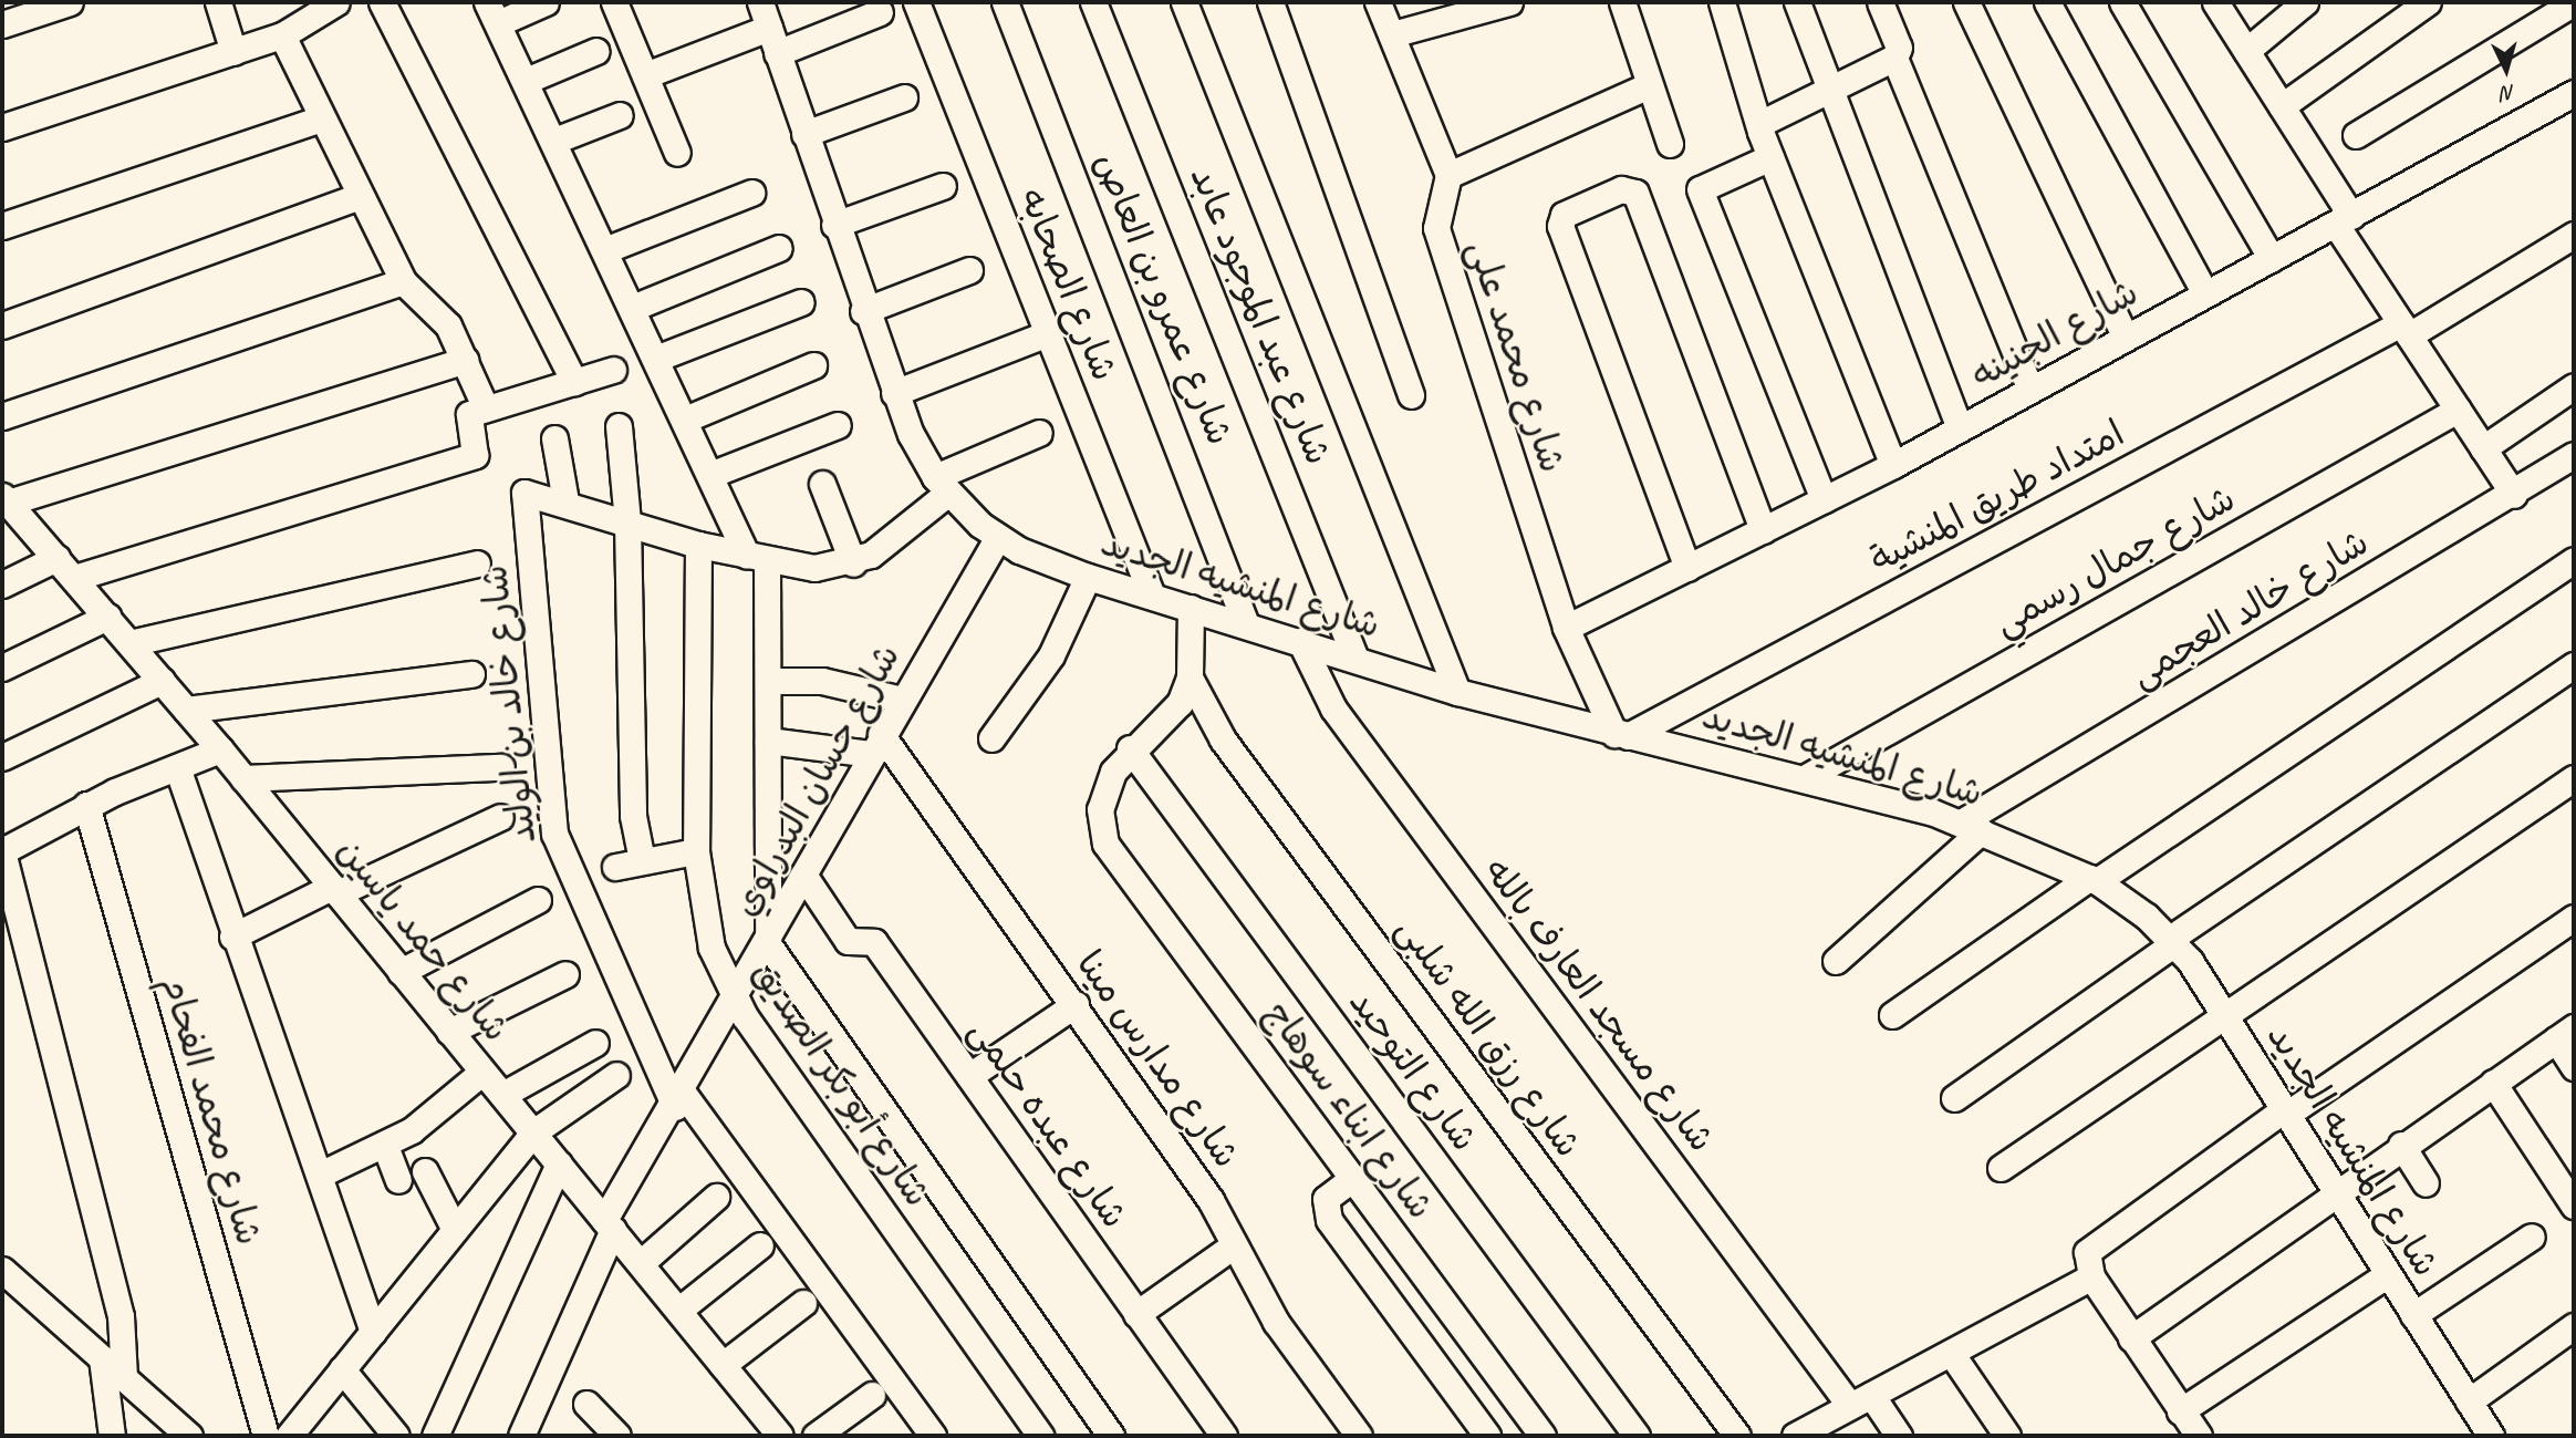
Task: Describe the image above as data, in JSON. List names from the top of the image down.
{
  "streets": {
    "street": [
      "شارع الصحابه",
      "شارع عمرو بن العاص",
      "شارع عبد الموجود عابد",
      "شارع الجنينه",
      "شارع محمد على",
      "امتداد طريق المنشية",
      "شارع جمال رسمي",
      "شارع المنشيه الجديد",
      "شارع خالد العجمى",
      "شارع خالد بن الوليد",
      "شارع حسان البدراوي",
      "شارع حمد ياسين",
      "شارع مسجد العارف بالله",
      "شارع رزق الله شلبى",
      "شارع مدارس مينا",
      "شارع التوحيد",
      "شارع أبو بكر الصديق",
      "شارع محمد الفحام",
      "شارع ابناء سوهاج",
      "شارع عبده حلمى"
    ]
  },
  "crossings": [
    ["شارع الصحابه", "شارع المنشيه الجديد"],
    ["شارع عمرو بن العاص", "شارع المنشيه الجديد"],
    ["شارع عبد الموجود عابد", "شارع المنشيه الجديد"],
    ["شارع الجنينه", "شارع محمد على"],
    ["شارع محمد على", "امتداد طريق المنشية"],
    ["شارع محمد على", "شارع المنشيه الجديد"],
    ["امتداد طريق المنشية", "شارع المنشيه الجديد"],
    ["شارع جمال رسمي", "شارع المنشيه الجديد"],
    ["شارع المنشيه الجديد", "شارع خالد العجمى"],
    ["شارع المنشيه الجديد", "شارع حسان البدراوي"],
    ["شارع المنشيه الجديد", "شارع مسجد العارف بالله"],
    ["شارع خالد بن الوليد", "شارع حسان البدراوي"],
    ["شارع حسان البدراوي", "شارع حمد ياسين"],
    ["شارع حسان البدراوي", "شارع مدارس مينا"],
    ["شارع حسان البدراوي", "شارع أبو بكر الصديق"],
    ["شارع حسان البدراوي", "شارع عبده حلمى"],
    ["شارع التوحيد", "شارع ابناء سوهاج"]
  ],
  "north": "bottom"
}
